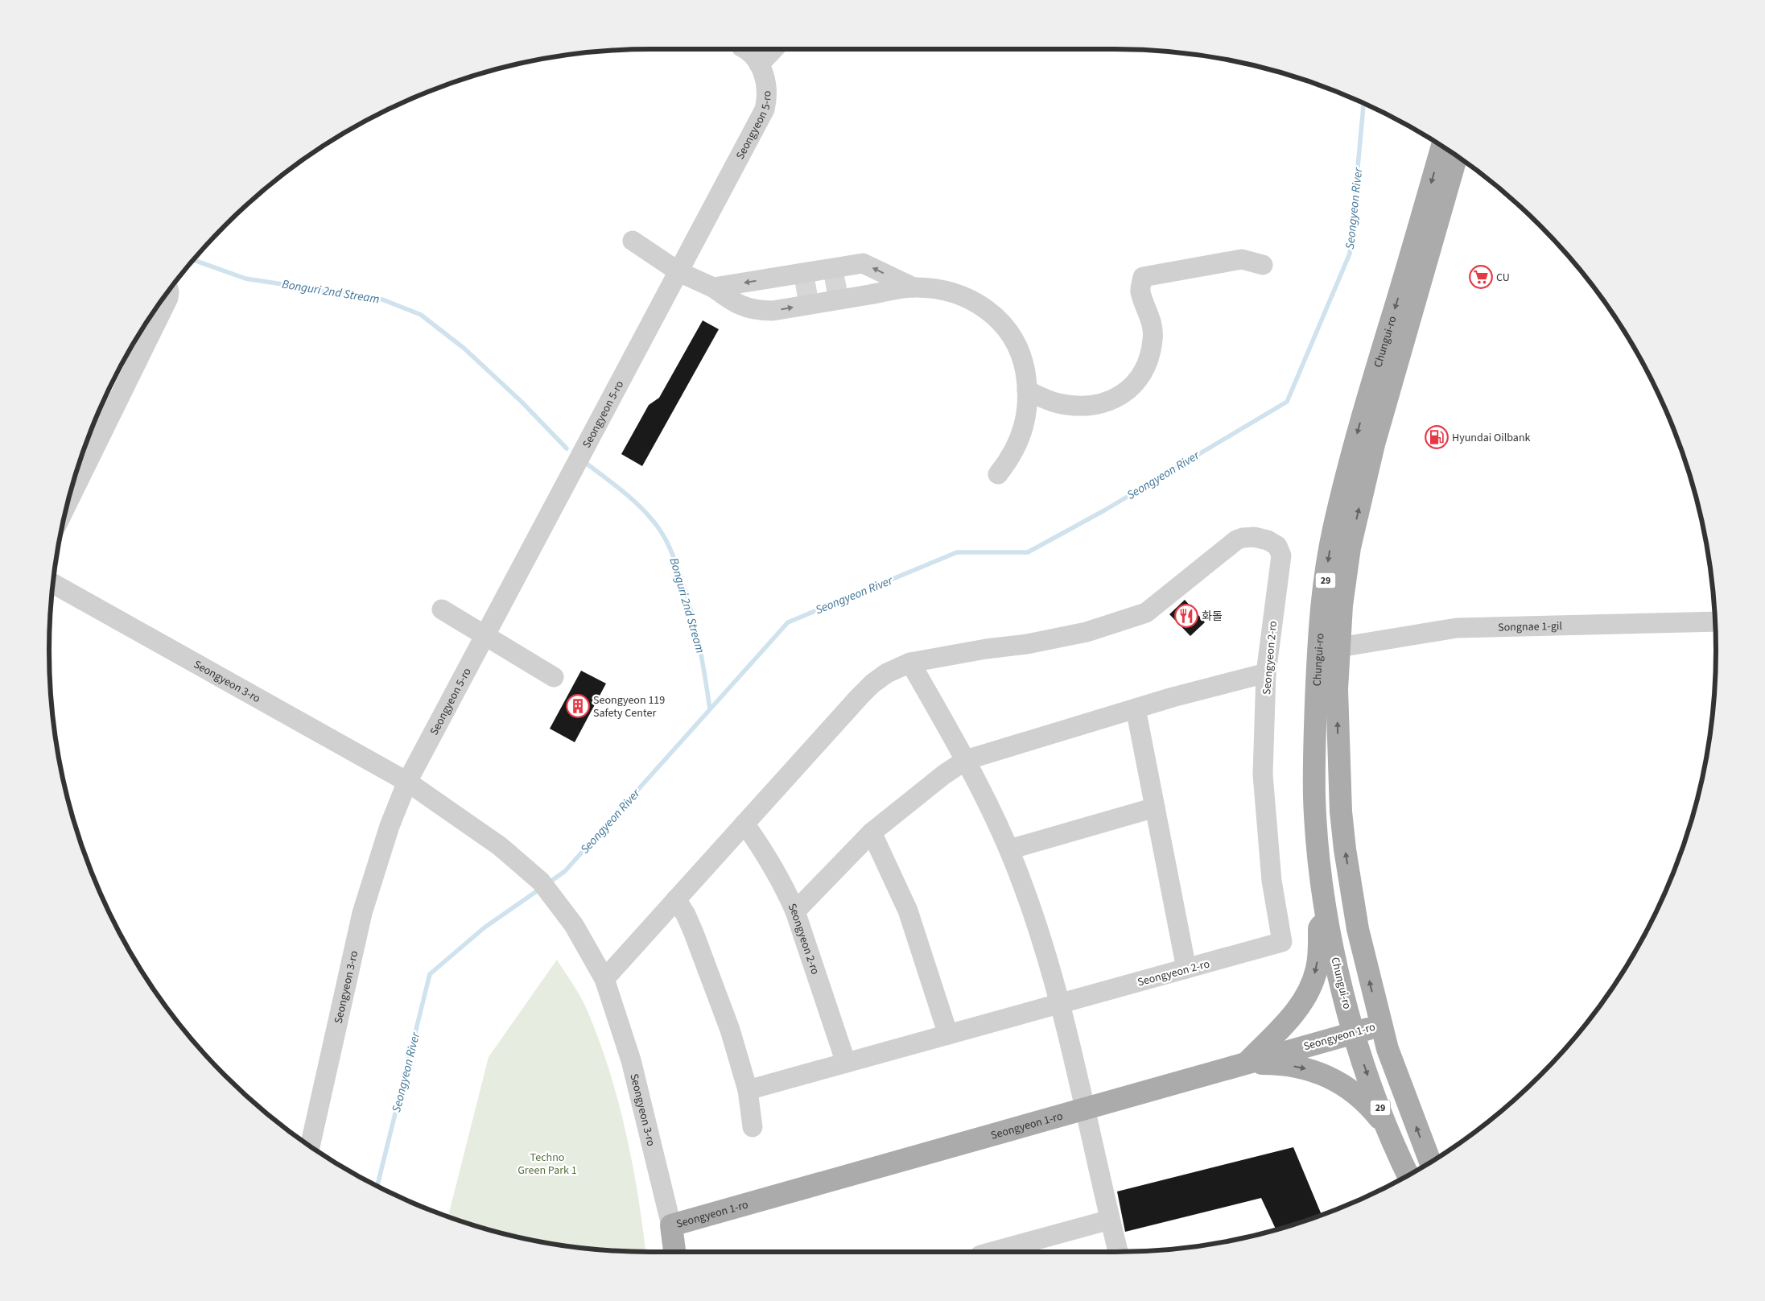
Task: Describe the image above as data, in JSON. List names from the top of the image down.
{
  "streets": {
    "main road": [
      "Chungui-ro",
      "29",
      "Seongyeon 3-ro",
      "Seongyeon 1-ro"
    ],
    "street": ["Seongyeon 5-ro", "Songnae 1-gil", "Seongyeon 2-ro"]
  },
  "crossings": [
    ["Seongyeon 5-ro", "Seongyeon 3-ro"],
    ["Chungui-ro", "Songnae 1-gil"],
    ["Chungui-ro", "Seongyeon 1-ro"],
    ["Seongyeon 2-ro", "Seongyeon 3-ro"],
    ["Seongyeon 3-ro", "Seongyeon 1-ro"]
  ],
  "water": ["Seongyeon River", "Bonguri 2nd Stream"],
  "parks": ["Techno Green Park 1"],
  "places": {
    "supermarket": ["CU"],
    "fuel station": ["Hyundai Oilbank"],
    "restaurant": ["화돌"],
    "building": ["Seongyeon 119 Safety Center"]
  }
}
